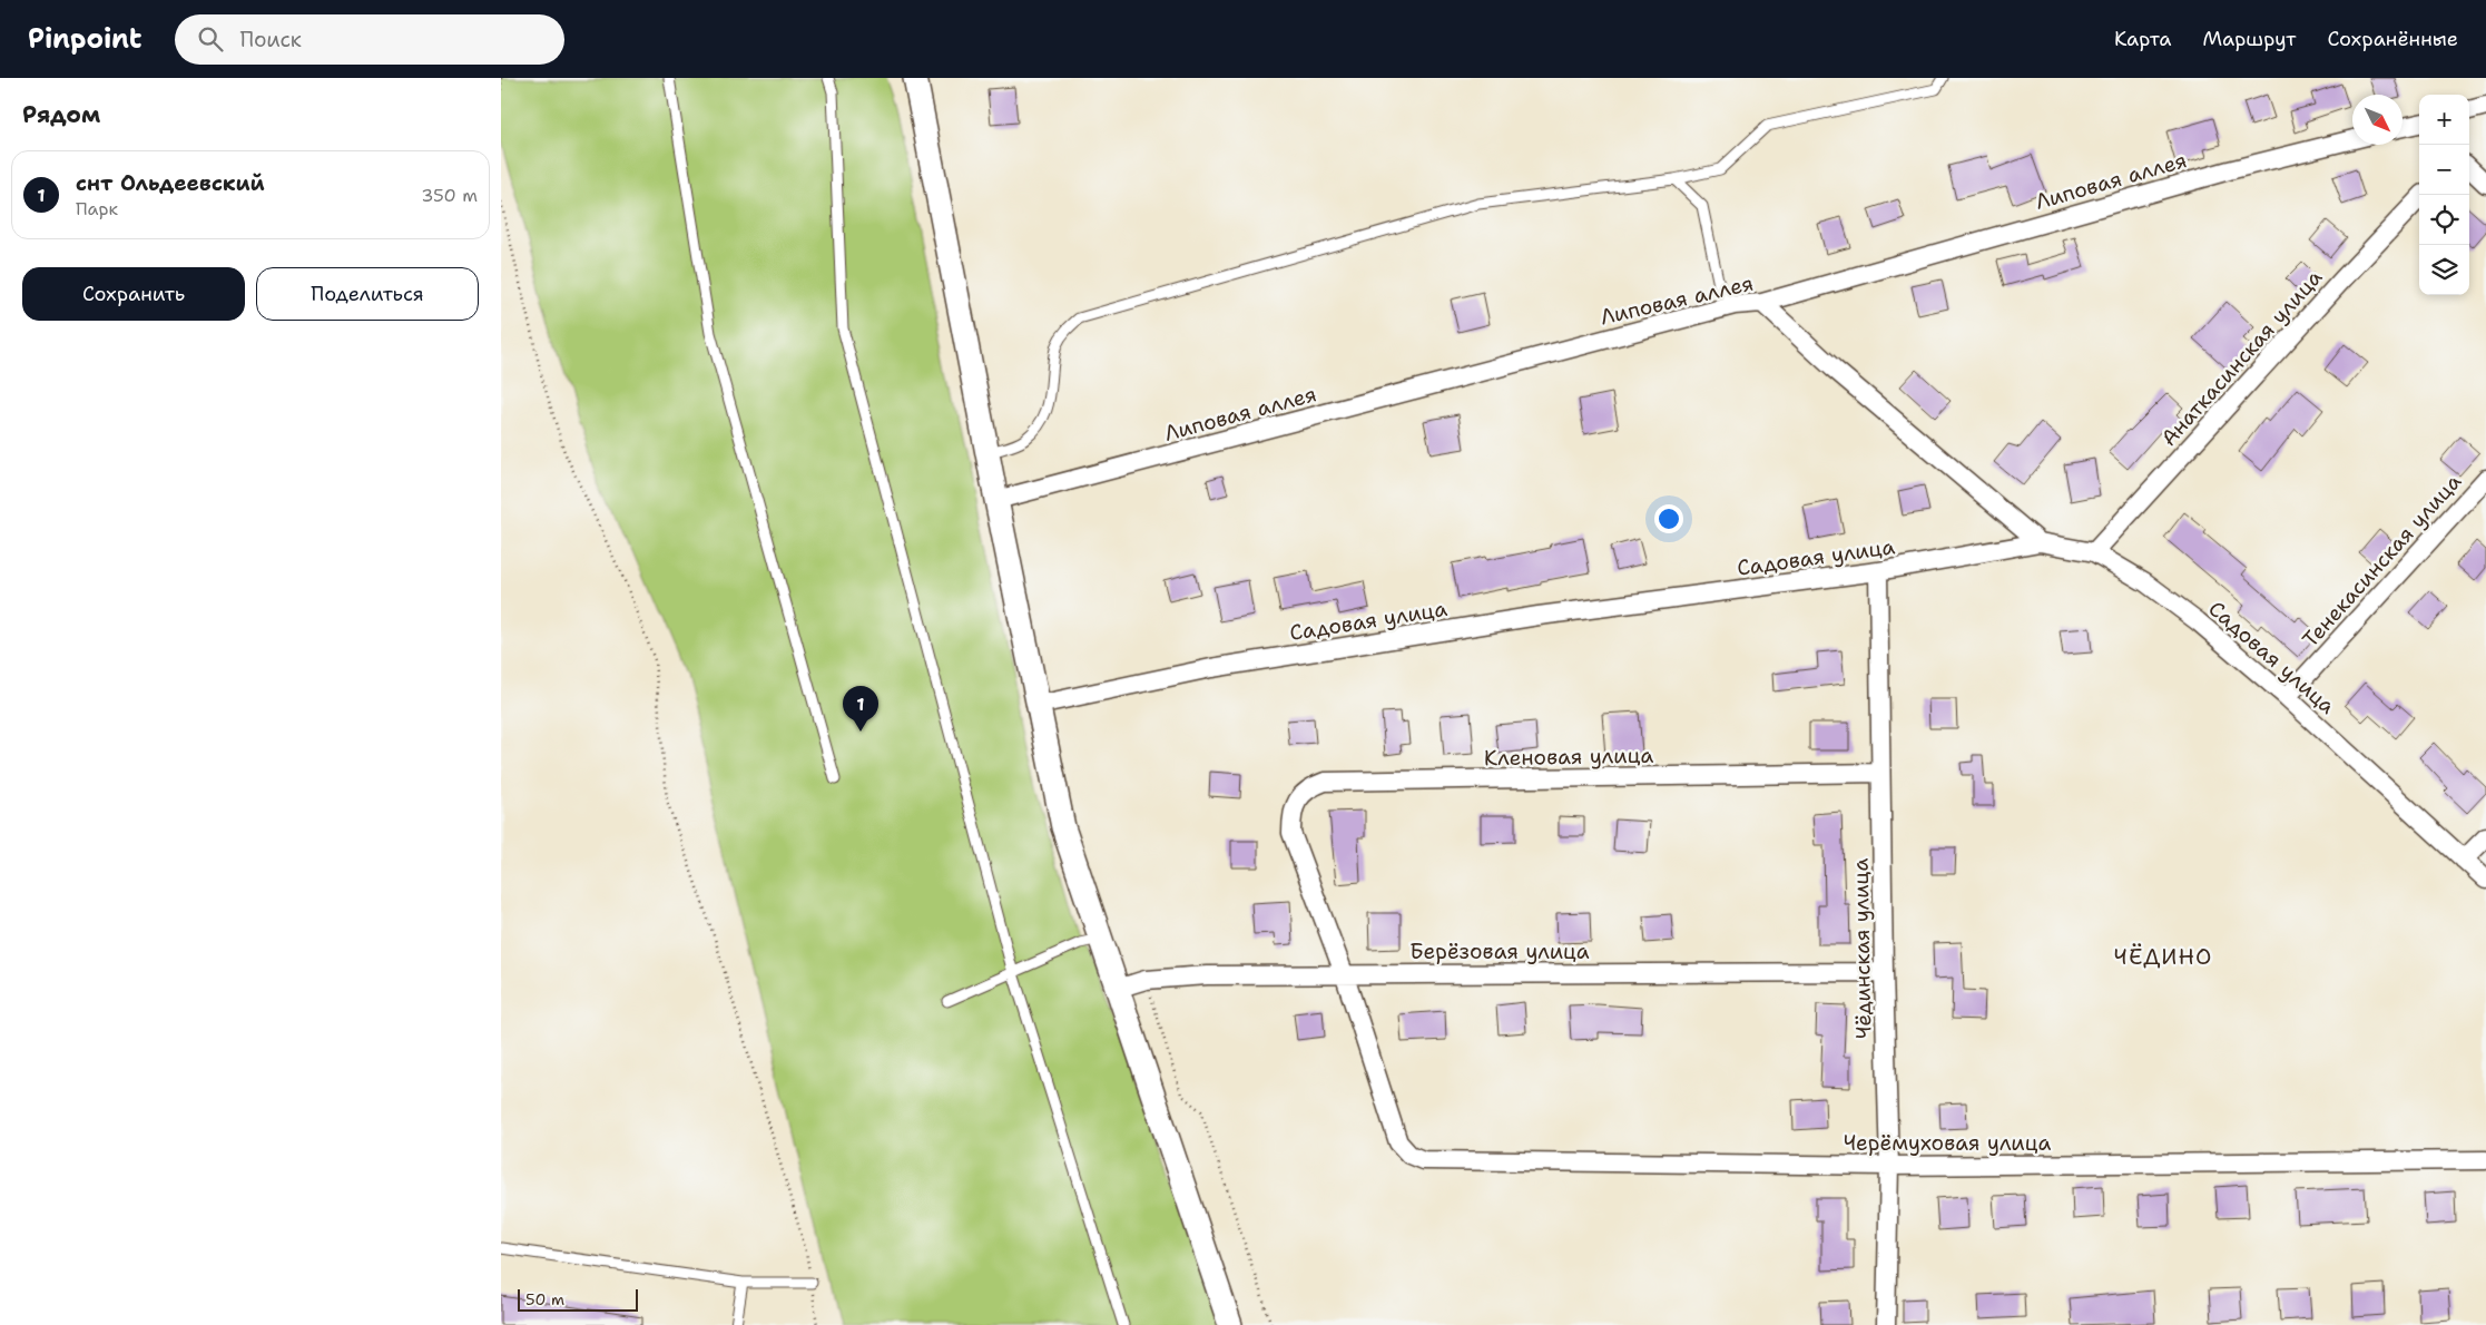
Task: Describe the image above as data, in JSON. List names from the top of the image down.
{
  "streets": {
    "street": [
      "Липовая аллея",
      "Анаткасинская улица",
      "Садовая улица",
      "Тенекасинская улица",
      "Кленовая улица",
      "Чёдинская улица",
      "Берёзовая улица",
      "Черёмуховая улица"
    ]
  },
  "crossings": [
    ["Анаткасинская улица", "Садовая улица"],
    ["Садовая улица", "Тенекасинская улица"],
    ["Садовая улица", "Чёдинская улица"],
    ["Кленовая улица", "Чёдинская улица"],
    ["Кленовая улица", "Берёзовая улица"],
    ["Кленовая улица", "Черёмуховая улица"],
    ["Чёдинская улица", "Берёзовая улица"],
    ["Чёдинская улица", "Черёмуховая улица"],
    ["Берёзовая улица", "Черёмуховая улица"]
  ],
  "districts": ["ЧЁДИНО"],
  "scale_bar": "50 m",
  "north": "bottom right",
  "page": {
    "header": "Pinpoint",
    "search": "Поиск",
    "nav": ["Карта", "Маршрут", "Сохранённые"],
    "heading": "Рядом",
    "map_buttons": ["+", "−"],
    "list": [
      {
        "mark": "1",
        "name": "снт Ольдеевский",
        "note": "Парк",
        "value": "350 m"
      }
    ],
    "buttons": ["Сохранить", "Поделиться"],
    "pins": "1",
    "scale": "50 m"
  }
}
